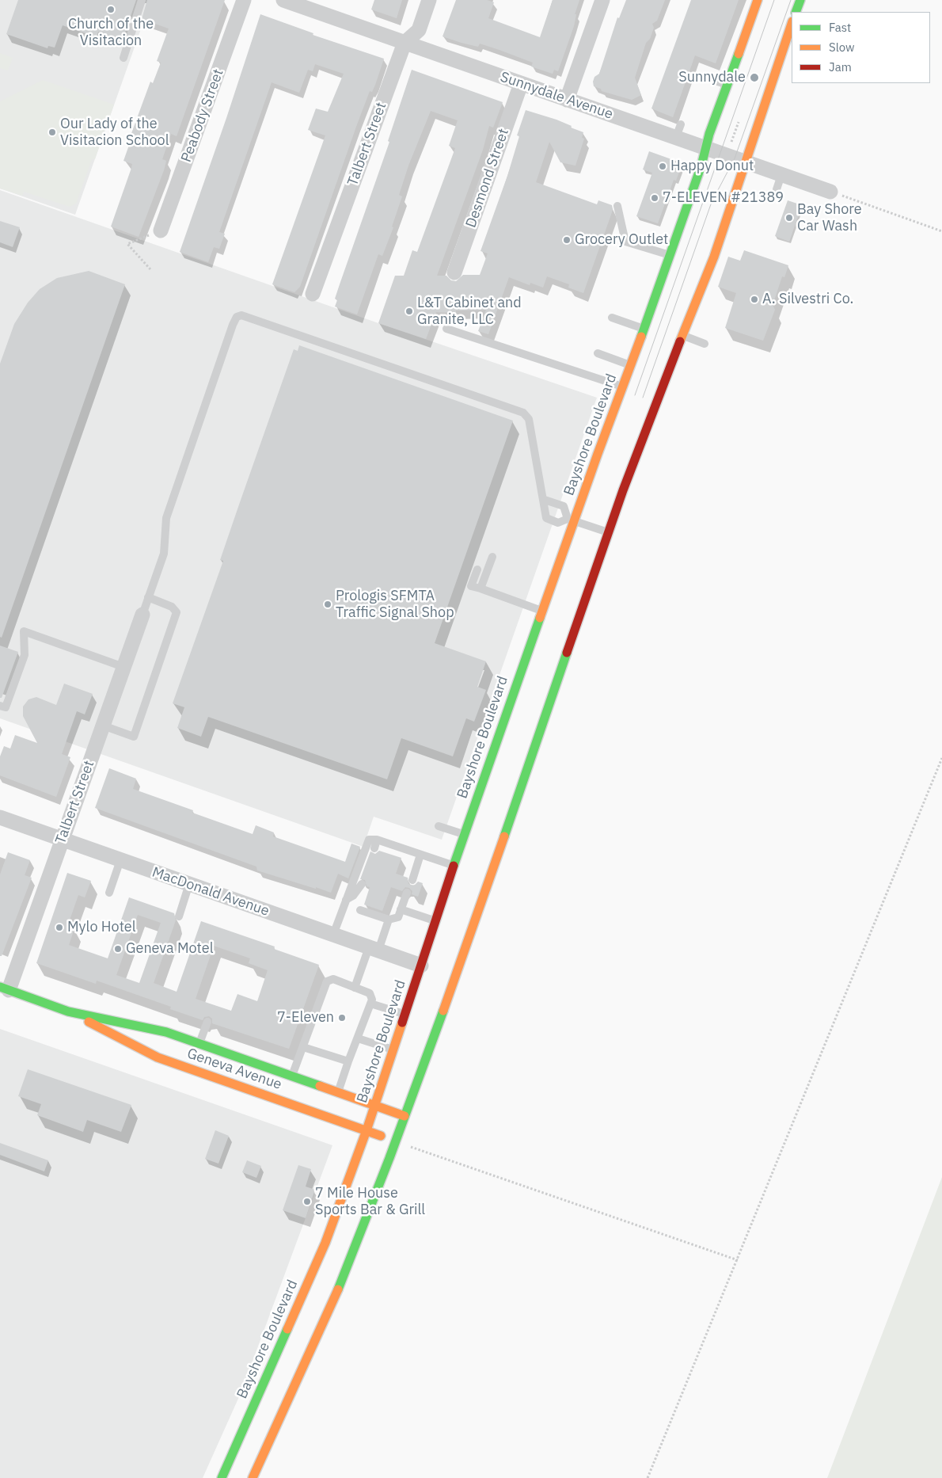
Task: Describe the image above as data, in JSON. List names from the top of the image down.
{
  "streets": {
    "main road": ["Bayshore Boulevard", "Geneva Avenue"],
    "street": [
      "Sunnydale Avenue",
      "Peabody Street",
      "Talbert Street",
      "Desmond Street",
      "MacDonald Avenue"
    ]
  },
  "crossings": [
    ["Sunnydale Avenue", "Talbert Street"],
    ["Sunnydale Avenue", "Desmond Street"],
    ["Sunnydale Avenue", "Bayshore Boulevard"],
    ["Talbert Street", "MacDonald Avenue"],
    ["Talbert Street", "Geneva Avenue"],
    ["Bayshore Boulevard", "MacDonald Avenue"],
    ["Bayshore Boulevard", "Geneva Avenue"]
  ],
  "places": [
    "Church of the Visitacion",
    "Sunnydale",
    "Our Lady of the Visitacion School",
    "Happy Donut",
    "7-ELEVEN #21389",
    "Bay Shore Car Wash",
    "Grocery Outlet",
    "A. Silvestri Co.",
    "L&T Cabinet and Granite, LLC",
    "Prologis SFMTA Traffic Signal Shop",
    "Mylo Hotel",
    "Geneva Motel",
    "7-Eleven",
    "7 Mile House Sports Bar & Grill"
  ],
  "legend": ["Fast", "Slow", "Jam"]
}
